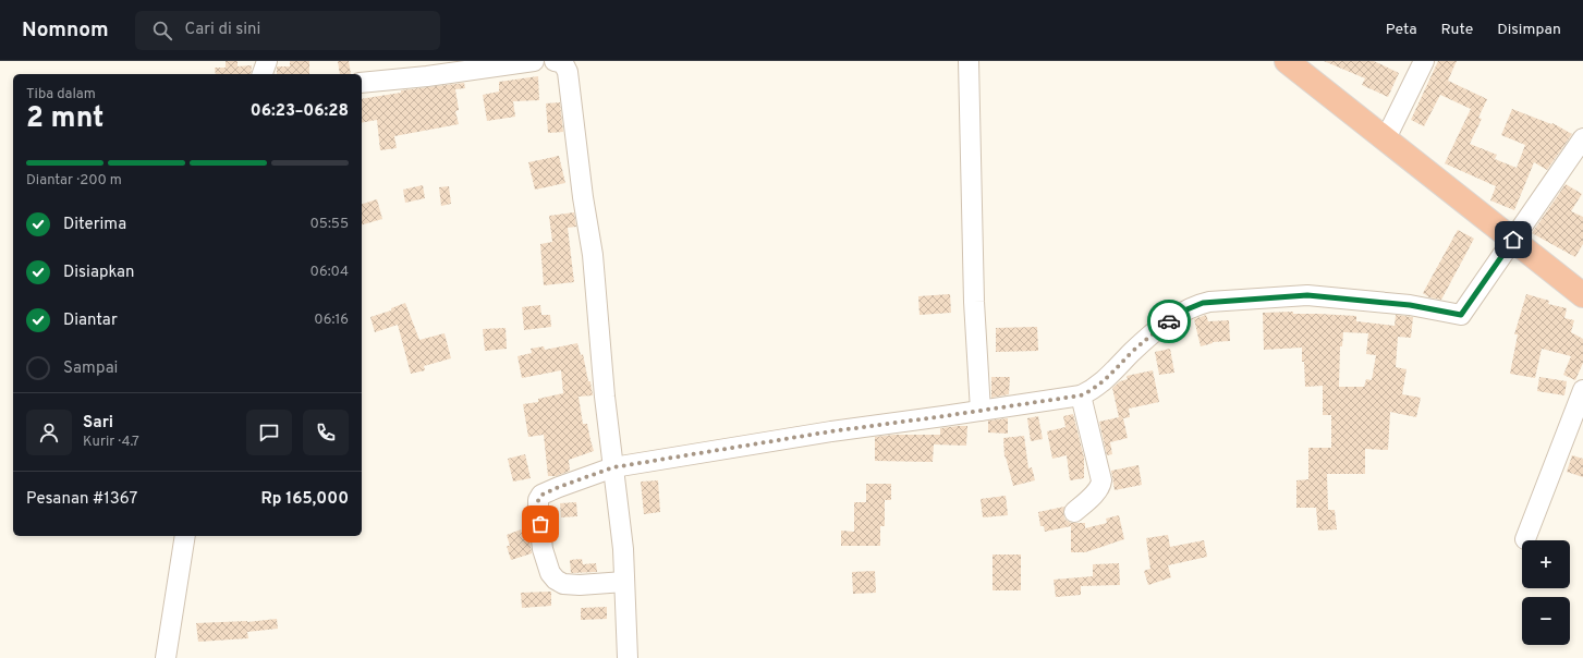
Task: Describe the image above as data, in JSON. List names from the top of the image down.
{
  "page": {
    "header": "Nomnom",
    "search": "Cari di sini",
    "nav": ["Peta", "Rute", "Disimpan"],
    "heading": ["2 mnt", "Tiba dalam", "06:23–06:28"],
    "panel": [
      "Sari",
      "Kurir · 4.7",
      "Pesanan #1367",
      "Rp 165,000"
    ],
    "bar": "Diantar · 200 m",
    "list": [
      ["Diterima", "05:55"],
      ["Disiapkan", "06:04"],
      ["Diantar", "06:16"],
      "Sampai"
    ],
    "map_buttons": ["+", "−"]
  }
}
